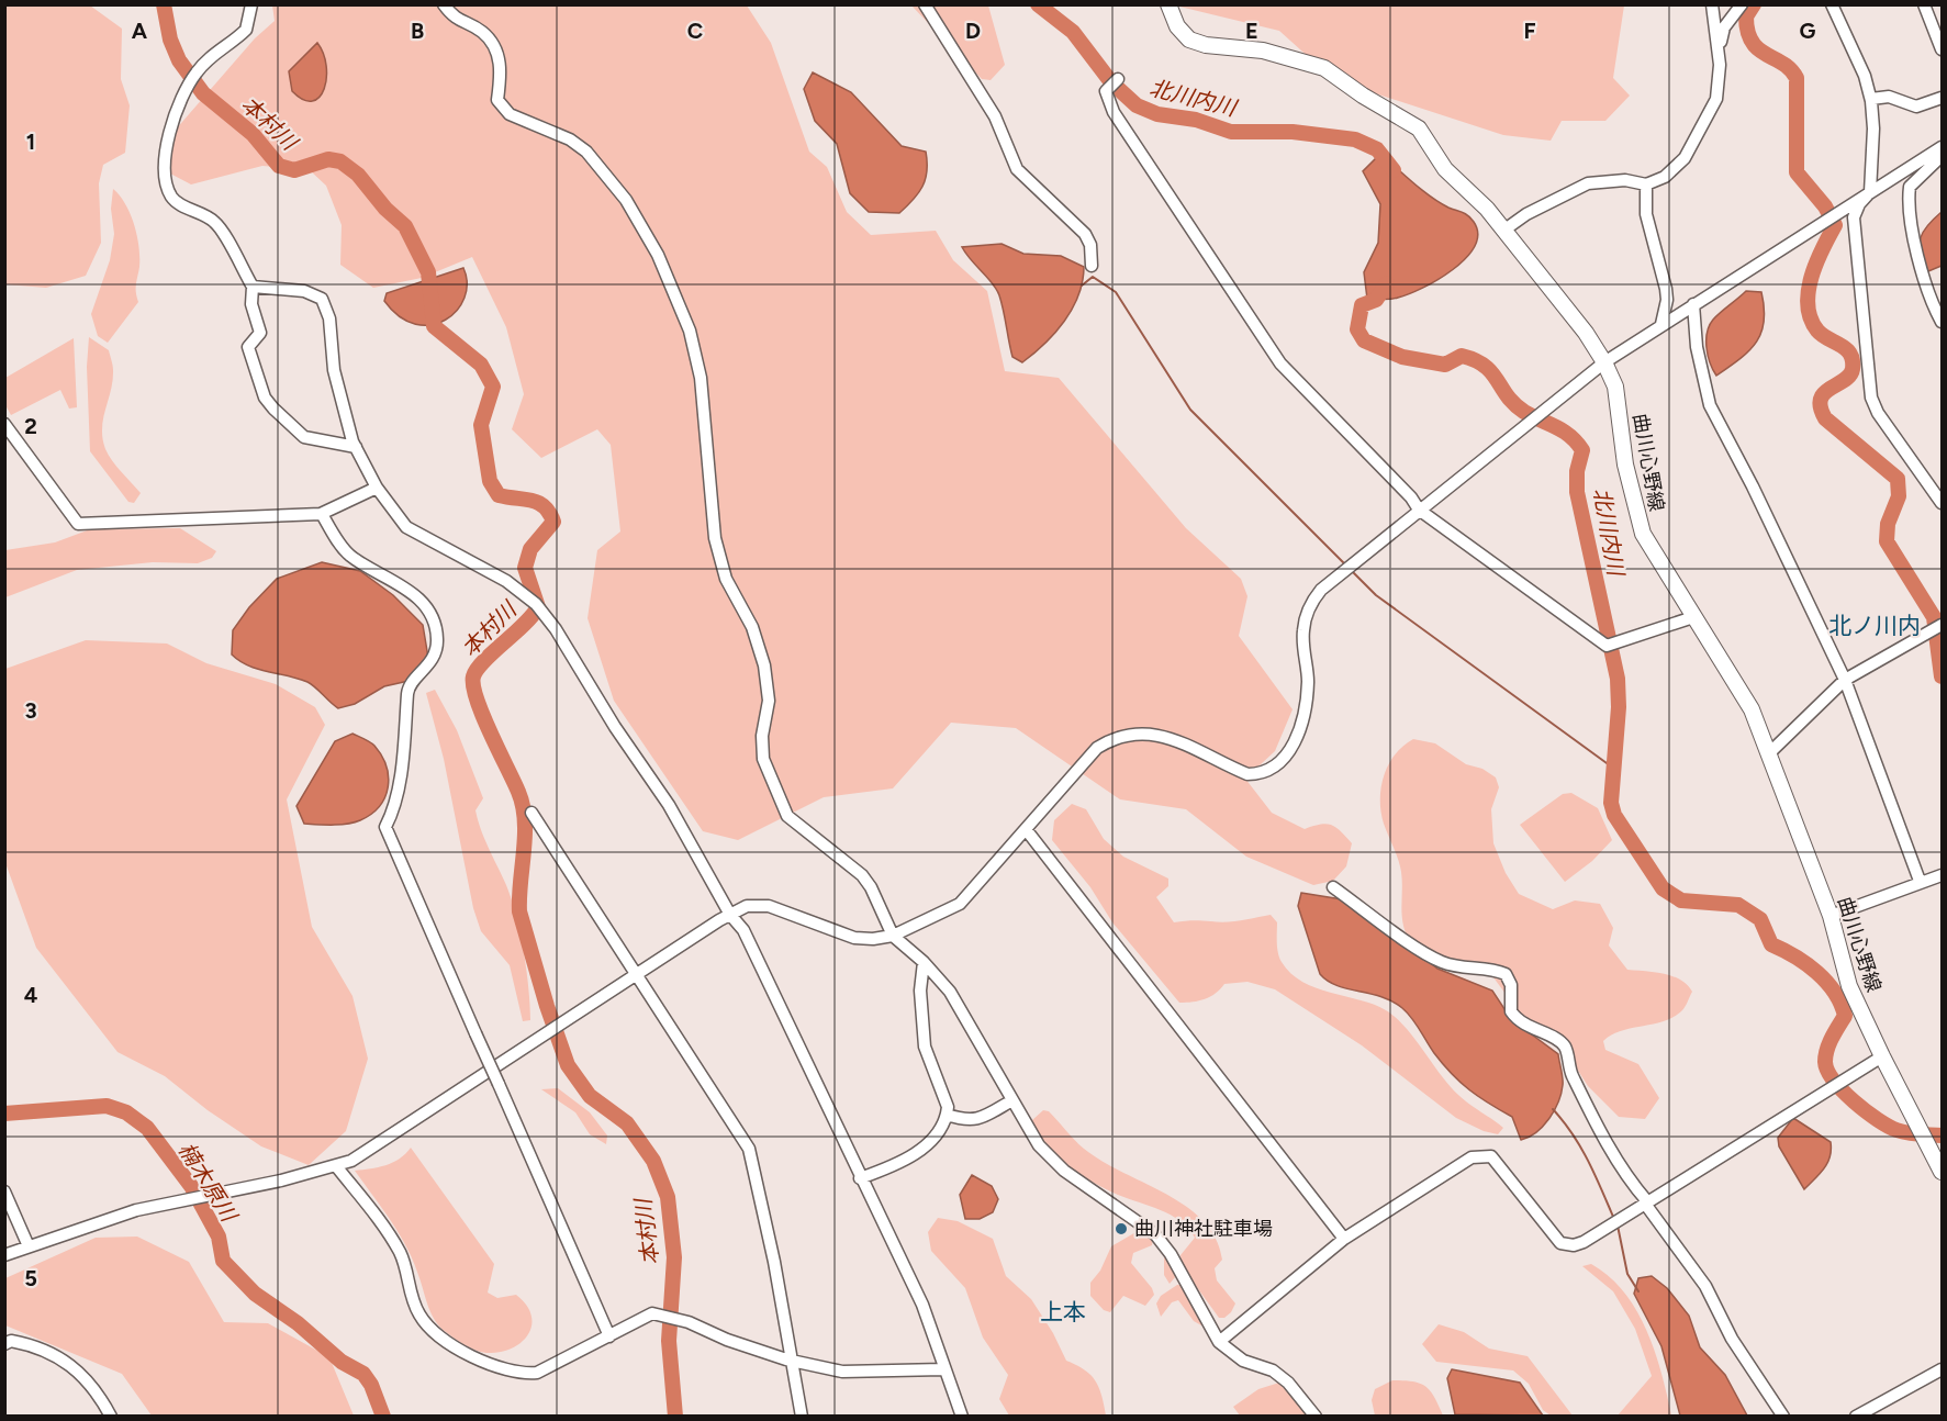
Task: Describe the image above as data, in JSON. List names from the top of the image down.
{
  "streets": {
    "main road": ["曲川心野線"]
  },
  "districts": ["北ノ川内", "上本"],
  "water": ["北川内川", "本村川", "楠木原川"],
  "places": ["曲川神社駐車場"],
  "grid": {
    "columns": [
      "A",
      "B",
      "C",
      "D",
      "E",
      "F",
      "G"
    ],
    "rows": [
      "1",
      "2",
      "3",
      "4",
      "5"
    ]
  }
}
